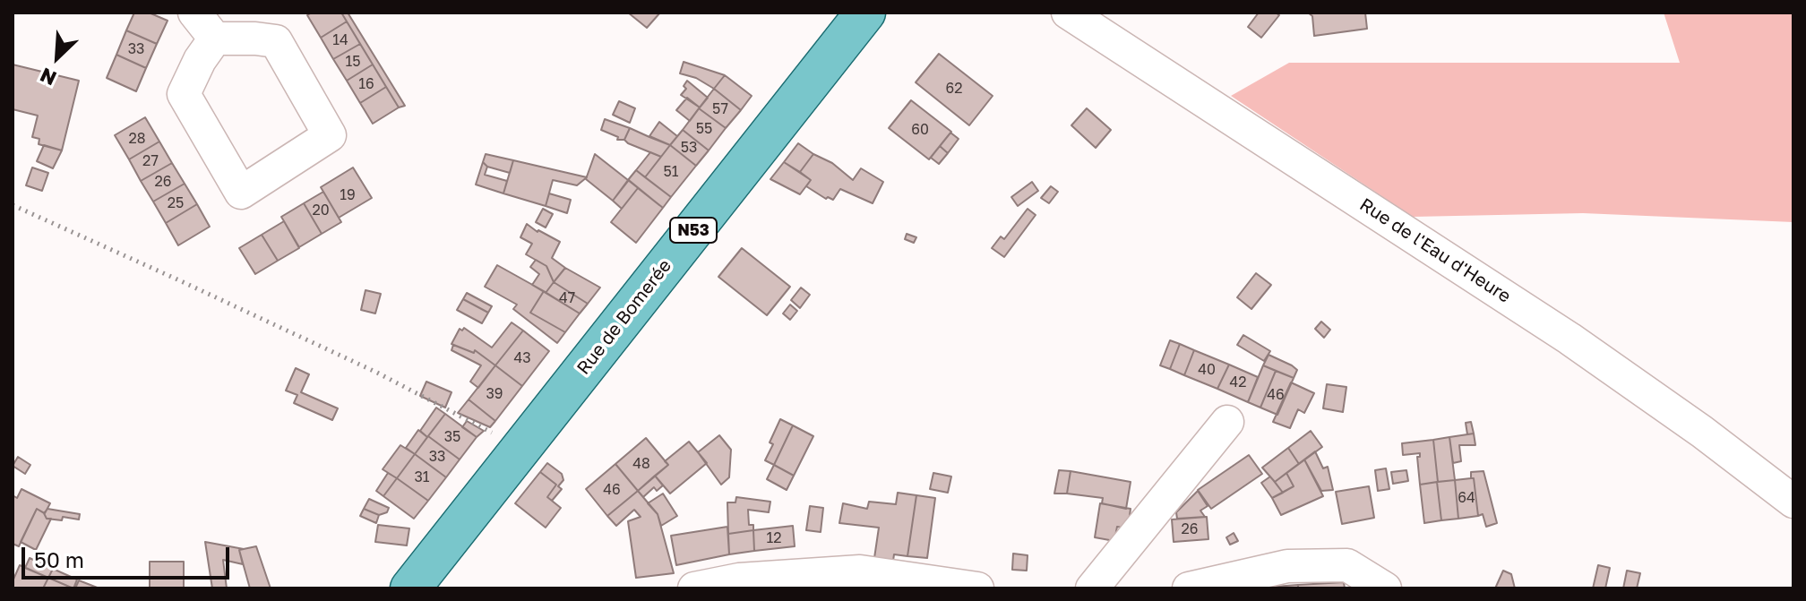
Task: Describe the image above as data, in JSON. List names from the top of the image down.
{
  "streets": {
    "main road": ["N53", "Rue de Bomerée"],
    "street": ["Rue de l'Eau d'Heure"]
  },
  "house_numbers": [
    "14",
    "33",
    "15",
    "16",
    "62",
    "57",
    "55",
    "60",
    "28",
    "53",
    "27",
    "51",
    "26",
    "19",
    "25",
    "20",
    "47",
    "43",
    "40",
    "42",
    "39",
    "46",
    "35",
    "33",
    "48",
    "31",
    "46",
    "64",
    "26",
    "12"
  ],
  "scale_bar": "50 m",
  "north": "bottom left"
}
